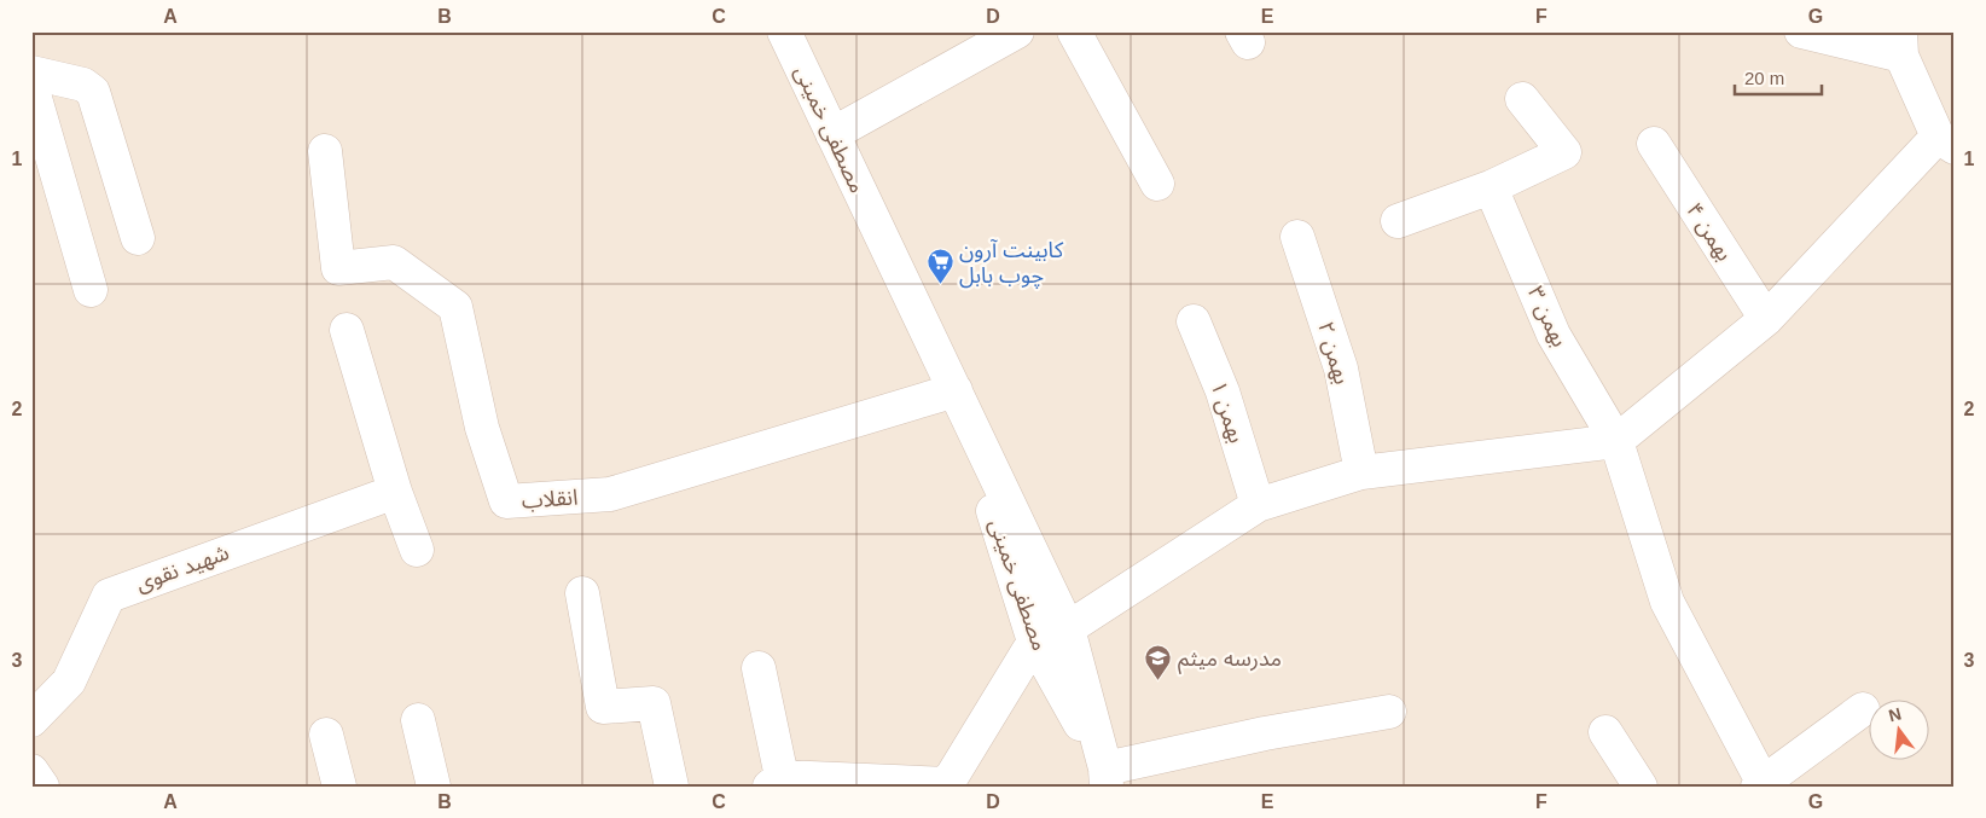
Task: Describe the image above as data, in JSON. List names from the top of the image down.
{
  "streets": {
    "street": [
      "مصطفی خمینی",
      "بهمن ۴",
      "بهمن ۳",
      "بهمن ۲",
      "بهمن ۱",
      "انقلاب",
      "شهید نقوی"
    ]
  },
  "crossings": [
    ["مصطفی خمینی", "انقلاب"]
  ],
  "places": {
    "supermarket": ["کابینت آرون چوب بابل"],
    "school or university": ["مدرسه میثم"]
  },
  "scale_bar": "20 m",
  "north": "top",
  "grid": {
    "columns": [
      "A",
      "B",
      "C",
      "D",
      "E",
      "F",
      "G"
    ],
    "rows": ["1", "2", "3"]
  }
}
